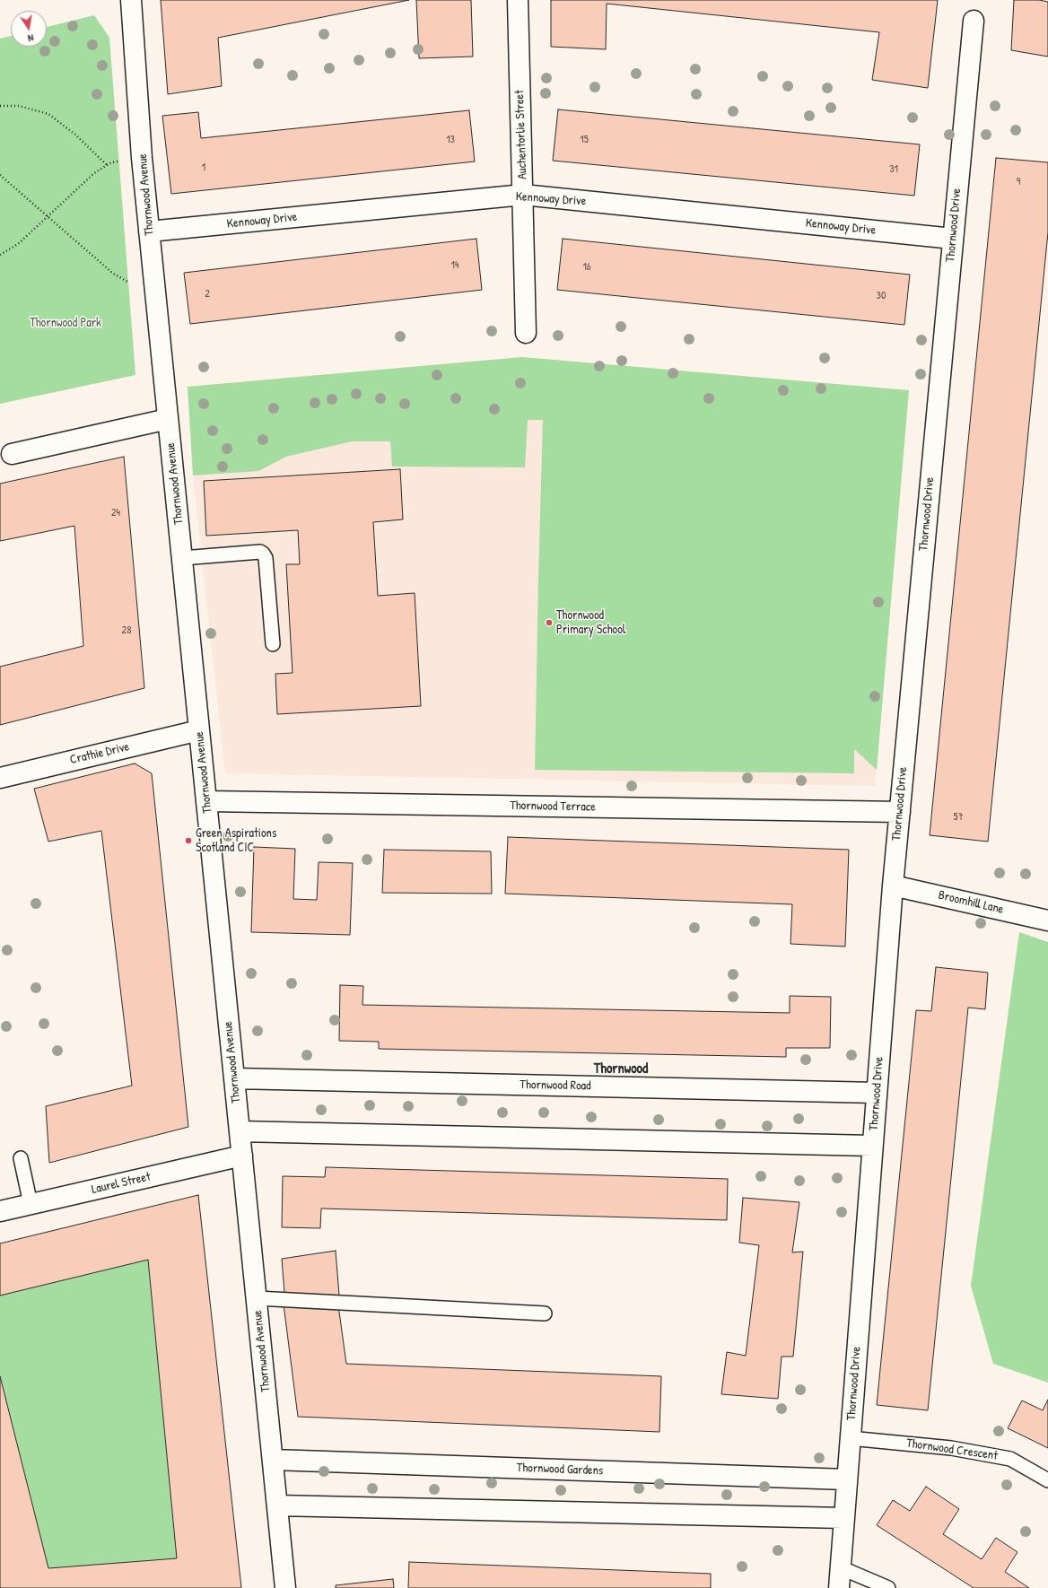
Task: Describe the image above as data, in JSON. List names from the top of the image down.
{
  "streets": {
    "street": [
      "Auchentorlie Street",
      "Thornwood Avenue",
      "Kennoway Drive",
      "Thornwood Drive",
      "Crathie Drive",
      "Thornwood Terrace",
      "Broomhill Lane",
      "Thornwood Road",
      "Laurel Street",
      "Thornwood Gardens"
    ],
    "lane": ["Thornwood Crescent"]
  },
  "crossings": [
    ["Auchentorlie Street", "Kennoway Drive"],
    ["Thornwood Avenue", "Kennoway Drive"],
    ["Thornwood Avenue", "Crathie Drive"],
    ["Thornwood Avenue", "Thornwood Terrace"],
    ["Thornwood Avenue", "Thornwood Road"],
    ["Thornwood Avenue", "Laurel Street"],
    ["Thornwood Avenue", "Thornwood Gardens"],
    ["Kennoway Drive", "Thornwood Drive"],
    ["Thornwood Drive", "Thornwood Terrace"],
    ["Thornwood Drive", "Broomhill Lane"],
    ["Thornwood Drive", "Thornwood Road"],
    ["Thornwood Drive", "Thornwood Crescent"],
    ["Thornwood Drive", "Thornwood Gardens"]
  ],
  "districts": ["Thornwood"],
  "parks": ["Thornwood Park"],
  "places": ["Thornwood Primary School", "Green Aspirations Scotland CIC"],
  "house_numbers": [
    "13",
    "15",
    "1",
    "31",
    "9",
    "14",
    "16",
    "2",
    "30",
    "24",
    "28",
    "57"
  ],
  "north": "bottom"
}
